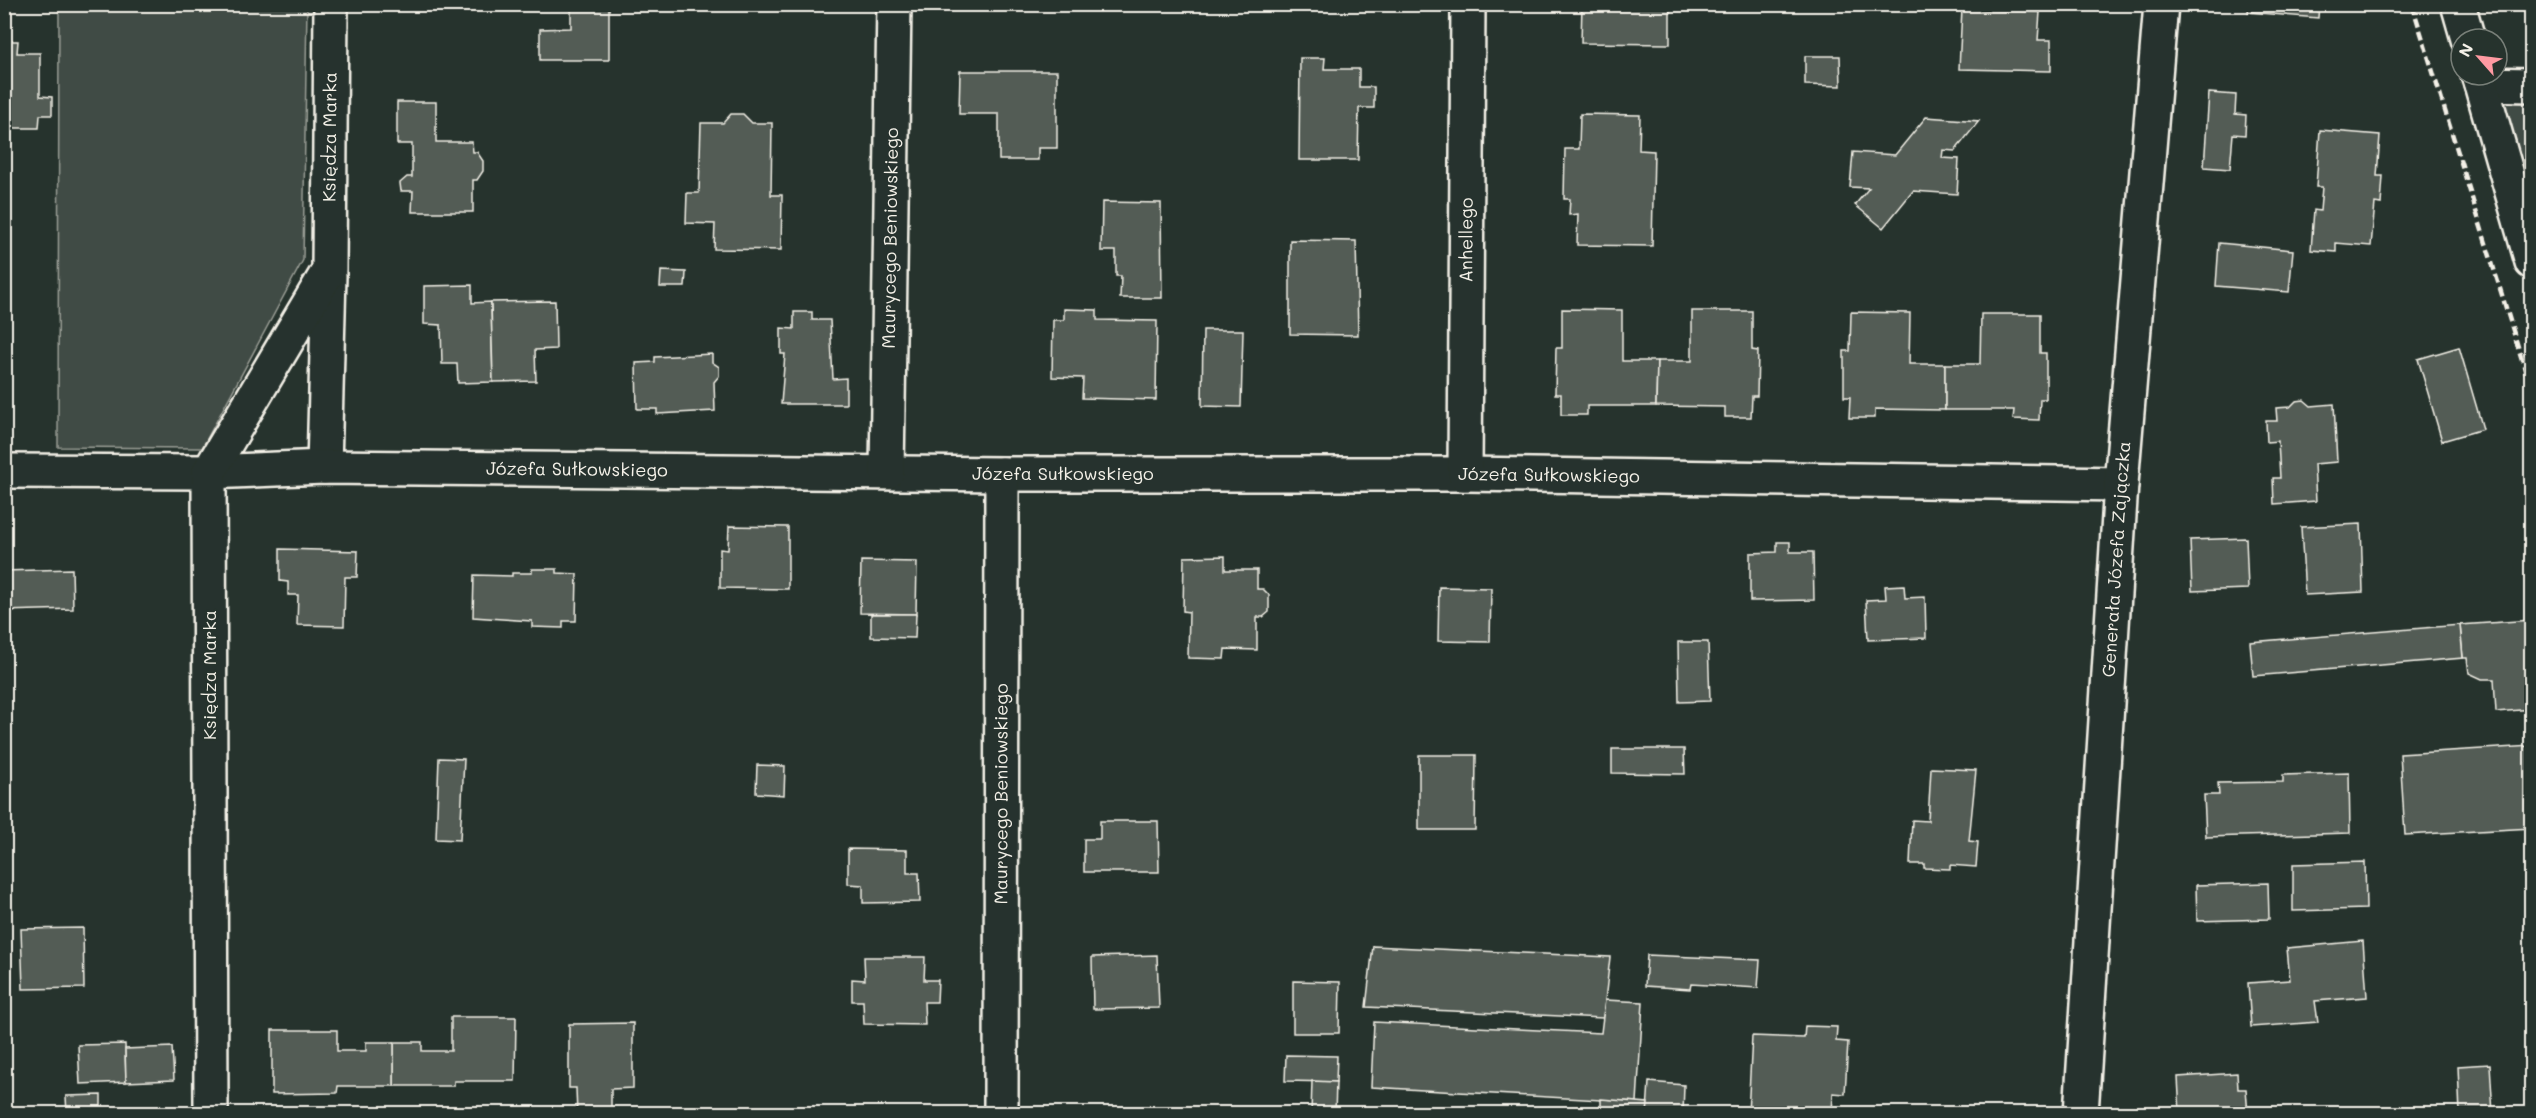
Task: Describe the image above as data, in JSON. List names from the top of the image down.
{
  "streets": {
    "street": [
      "Księdza Marka",
      "Maurycego Beniowskiego",
      "Anhellego",
      "Józefa Sułkowskiego",
      "Generała Józefa Zajączka"
    ]
  },
  "crossings": [
    ["Księdza Marka", "Józefa Sułkowskiego"],
    ["Maurycego Beniowskiego", "Józefa Sułkowskiego"],
    ["Anhellego", "Józefa Sułkowskiego"],
    ["Józefa Sułkowskiego", "Generała Józefa Zajączka"]
  ],
  "north": "top left"
}
